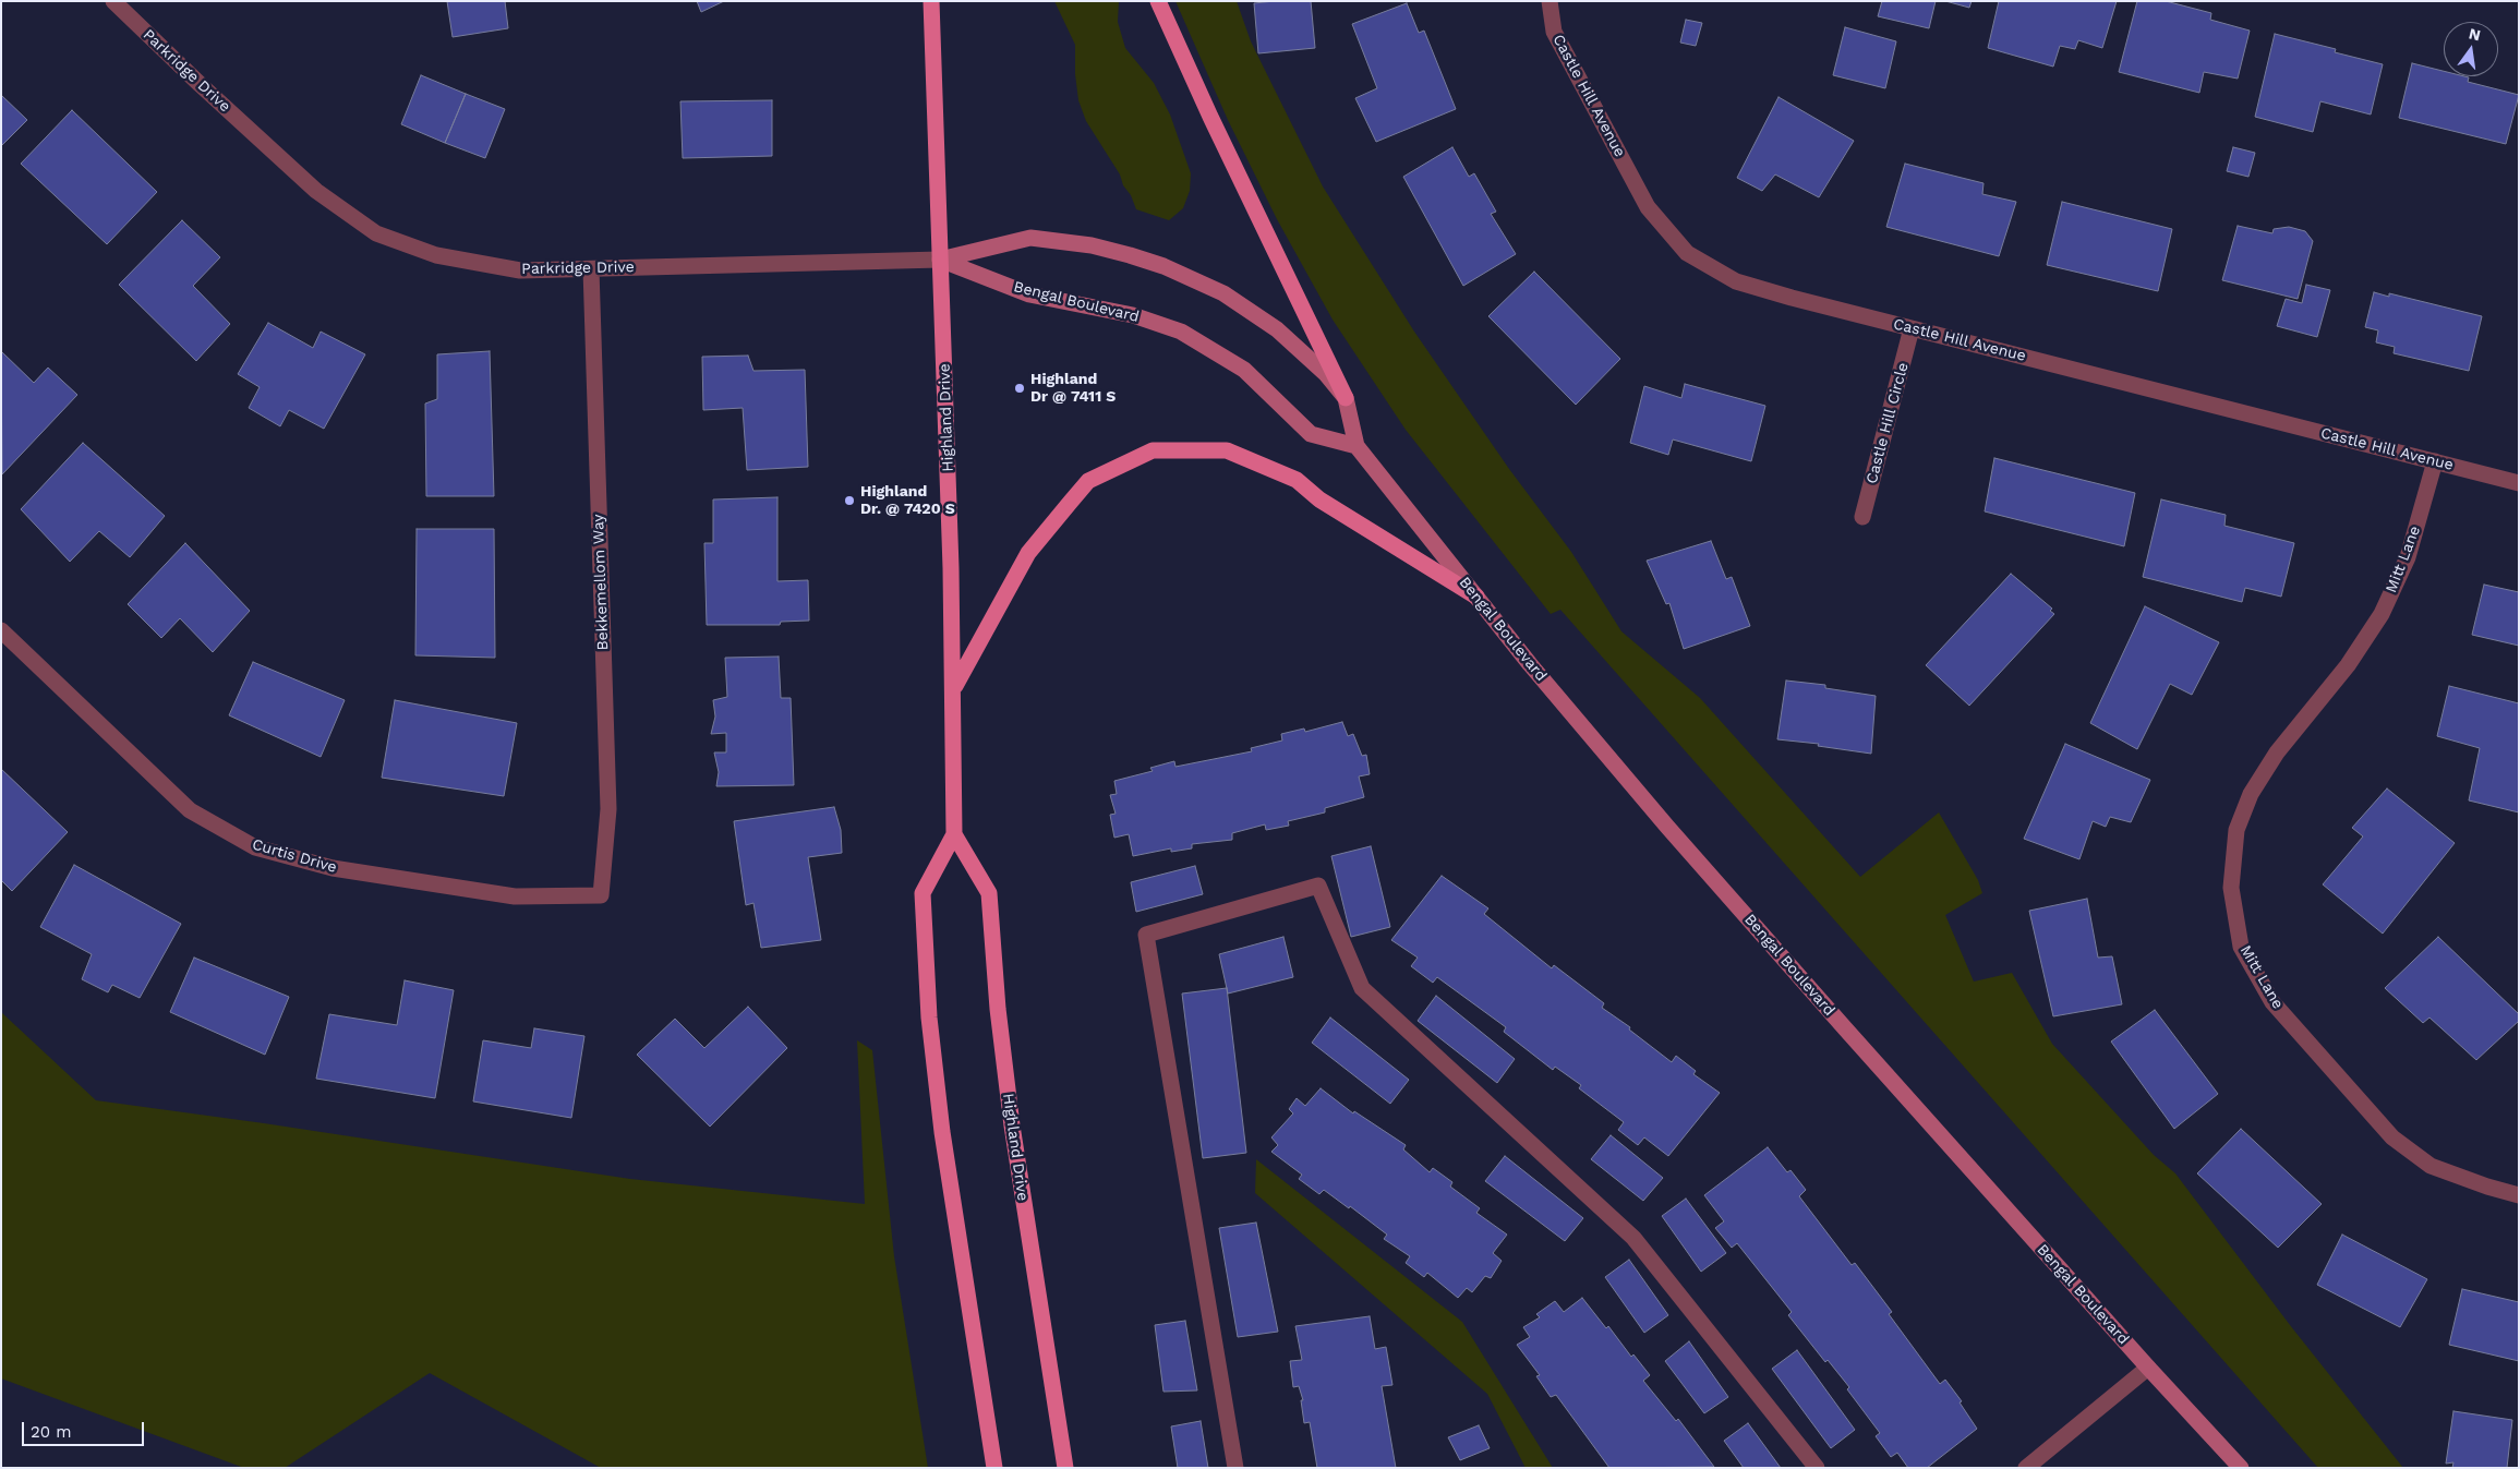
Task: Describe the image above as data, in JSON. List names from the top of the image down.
{
  "streets": {
    "main road": ["Bengal Boulevard", "Highland Drive"],
    "street": [
      "Parkridge Drive",
      "Castle Hill Avenue",
      "Castle Hill Circle",
      "Mitt Lane",
      "Bekkemellom Way",
      "Curtis Drive"
    ]
  },
  "crossings": [
    ["Parkridge Drive", "Bengal Boulevard"],
    ["Parkridge Drive", "Highland Drive"],
    ["Parkridge Drive", "Bekkemellom Way"],
    ["Castle Hill Avenue", "Castle Hill Circle"],
    ["Castle Hill Avenue", "Mitt Lane"],
    ["Bengal Boulevard", "Highland Drive"],
    ["Bekkemellom Way", "Curtis Drive"]
  ],
  "places": ["Highland Dr @ 7411 S", "Highland Dr. @ 7420 S"],
  "scale_bar": "20 m",
  "north": "top"
}
